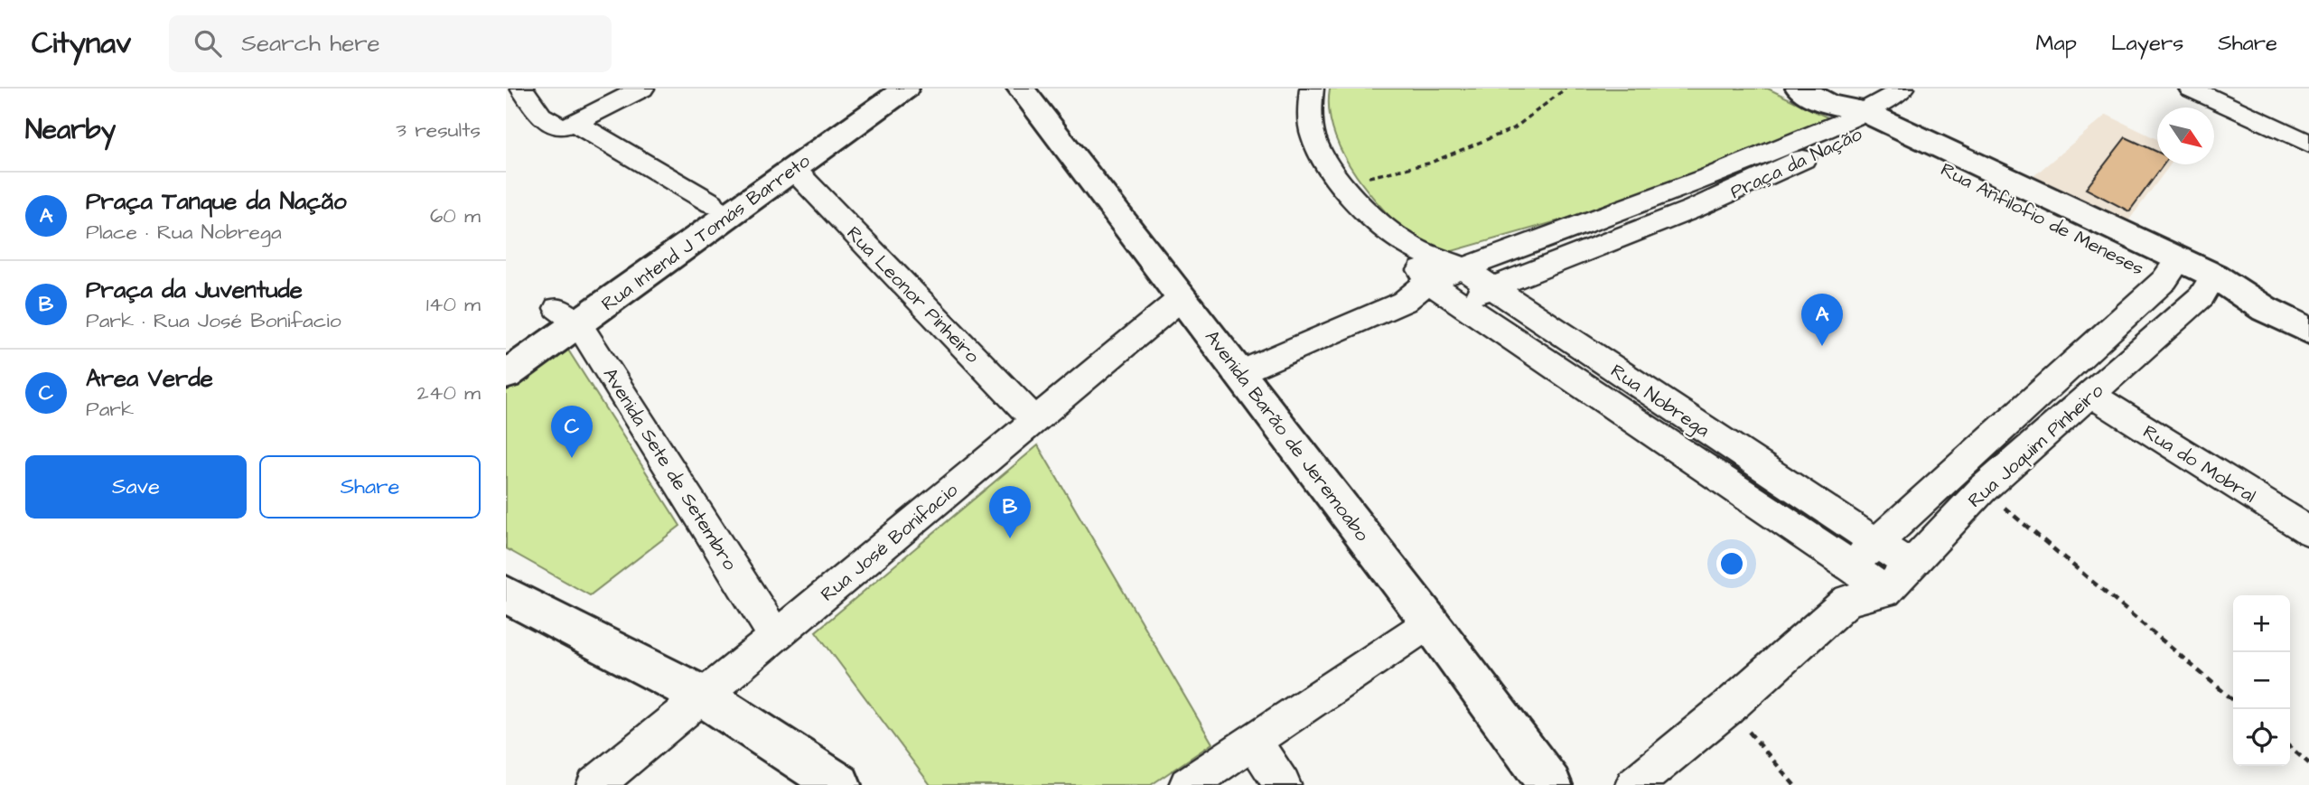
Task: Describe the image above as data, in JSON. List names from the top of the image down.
{
  "streets": {
    "main road": ["Rua Anfilofio de Meneses", "Rua Intend J Tomás Barreto", "Avenida Barão de Jeremoabo"],
    "street": [
      "Praça da Nação",
      "Rua Leonor Pinheiro",
      "Rua Nobrega",
      "Rua Joquim Pinheiro",
      "Rua do Mobral",
      "Avenida Sete de Setembro",
      "Rua José Bonifacio"
    ]
  },
  "crossings": [
    ["Praça da Nação", "Rua Anfilofio de Meneses"],
    ["Praça da Nação", "Rua Nobrega"],
    ["Praça da Nação", "Avenida Barão de Jeremoabo"],
    ["Rua Anfilofio de Meneses", "Rua Joquim Pinheiro"],
    ["Rua Intend J Tomás Barreto", "Rua Leonor Pinheiro"],
    ["Rua Intend J Tomás Barreto", "Avenida Sete de Setembro"],
    ["Rua Leonor Pinheiro", "Rua José Bonifacio"],
    ["Rua Nobrega", "Rua Joquim Pinheiro"],
    ["Avenida Barão de Jeremoabo", "Rua José Bonifacio"],
    ["Rua Joquim Pinheiro", "Rua do Mobral"],
    ["Avenida Sete de Setembro", "Rua José Bonifacio"]
  ],
  "north": "bottom right",
  "page": {
    "header": "Citynav",
    "search": "Search here",
    "nav": ["Map", "Layers", "Share"],
    "heading": ["Nearby", "3 results"],
    "list": [
      {
        "mark": "A",
        "name": "Praça Tanque da Nação",
        "note": "Place · Rua Nobrega",
        "value": "60 m"
      },
      {
        "mark": "B",
        "name": "Praça da Juventude",
        "note": "Park · Rua José Bonifacio",
        "value": "140 m"
      },
      {
        "mark": "C",
        "name": "Area Verde",
        "note": "Park",
        "value": "240 m"
      }
    ],
    "pins": ["A", "C", "B"],
    "buttons": ["Save", "Share"],
    "map_buttons": ["+", "−"]
  }
}
